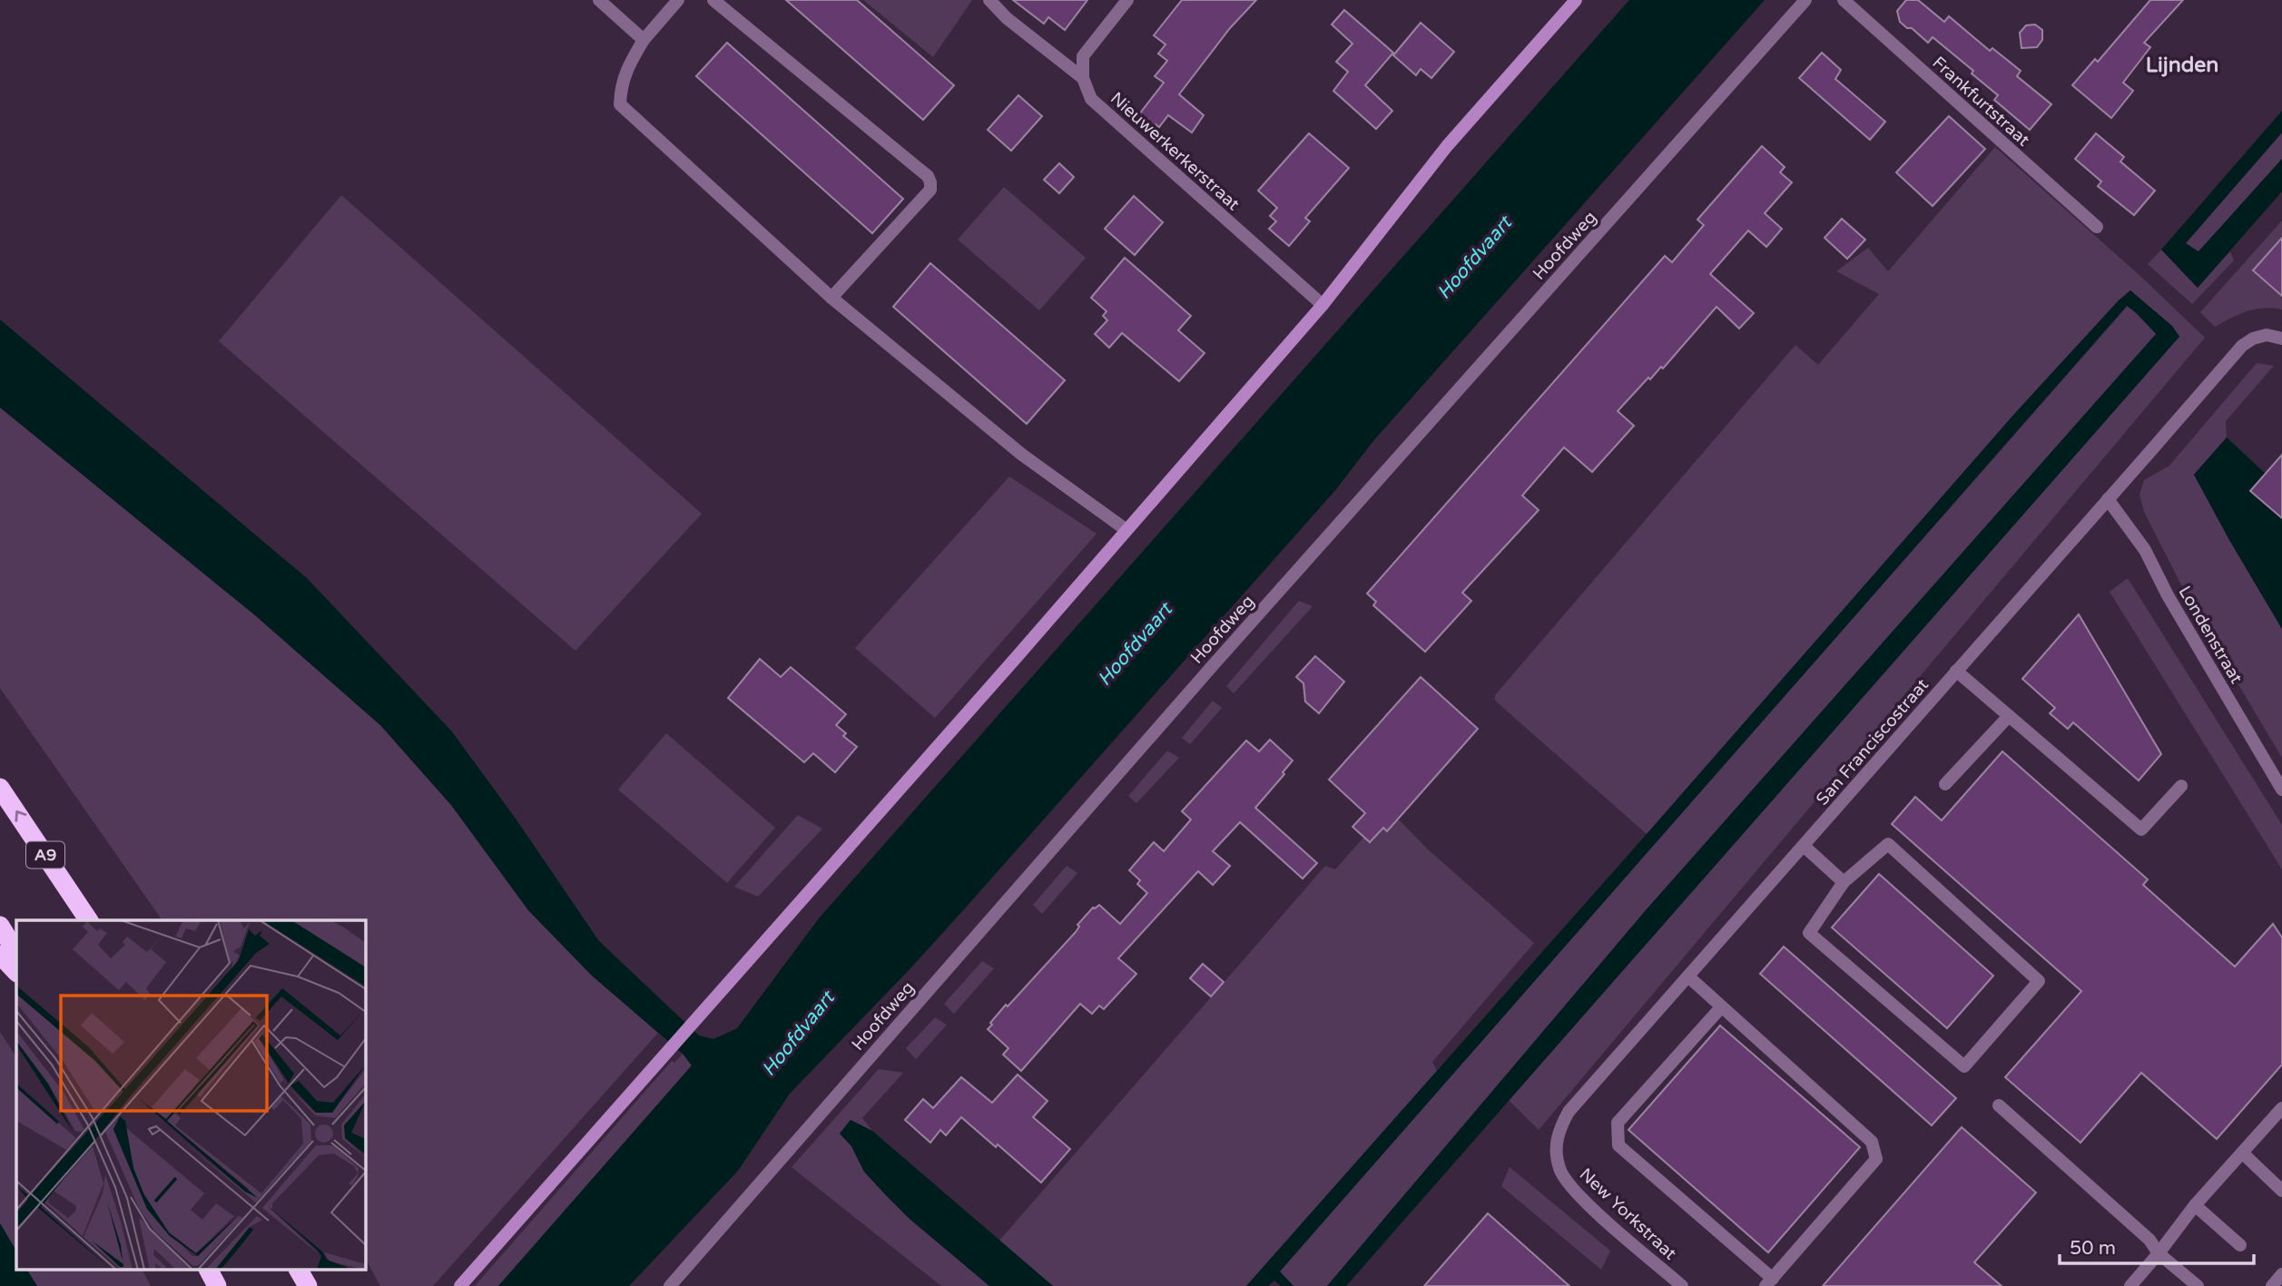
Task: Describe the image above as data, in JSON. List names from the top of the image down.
{
  "streets": {
    "highway": ["A9"],
    "street": [
      "Frankfurtstraat",
      "Nieuwerkerkerstraat",
      "Hoofdweg",
      "Londenstraat",
      "San Franciscostraat",
      "New Yorkstraat"
    ]
  },
  "crossings": [
    ["Londenstraat", "San Franciscostraat"],
    ["San Franciscostraat", "New Yorkstraat"]
  ],
  "districts": ["Lijnden"],
  "water": ["Hoofdvaart"],
  "scale_bar": "50 m"
}
